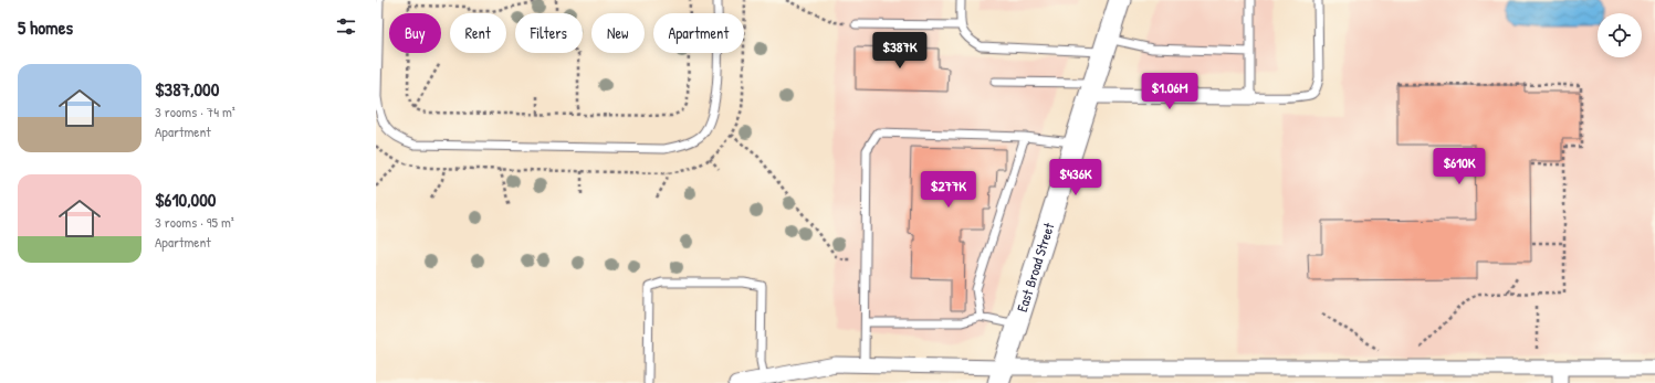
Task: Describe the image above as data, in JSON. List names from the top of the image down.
{
  "streets": {
    "street": ["East Broad Street"]
  },
  "page": {
    "heading": "5 homes",
    "chip": [
      "Buy",
      "Rent",
      "Filters",
      "New",
      "Apartment"
    ],
    "price": [
      "$387K",
      "$1.06M",
      "$610K",
      "$436K",
      "$277K"
    ],
    "list": [
      {
        "name": "$387,000",
        "note": "3 rooms · 74 m² · Apartment"
      },
      {
        "name": "$610,000",
        "note": "3 rooms · 95 m² · Apartment"
      }
    ]
  }
}
